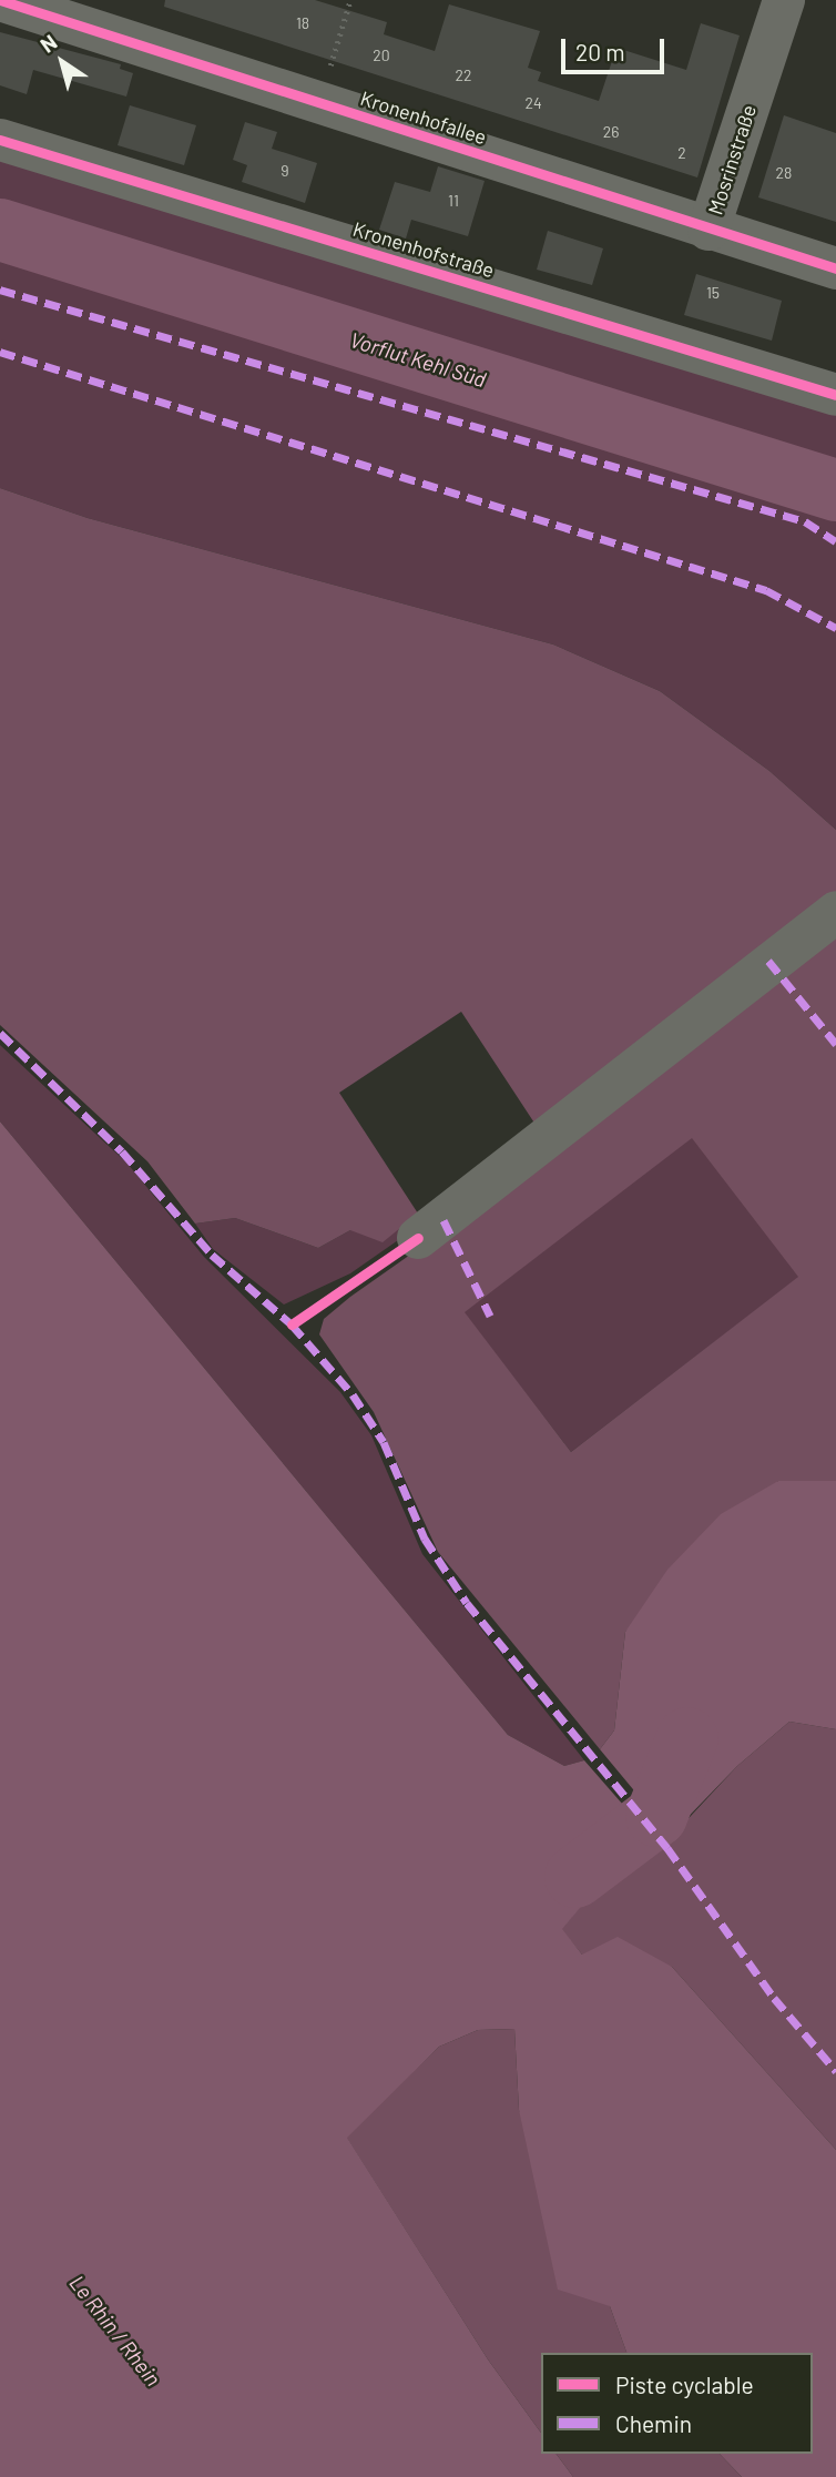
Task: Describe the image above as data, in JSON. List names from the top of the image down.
{
  "streets": {
    "street": ["Kronenhofallee", "Mosrinstraße", "Kronenhofstraße"]
  },
  "crossings": [
    ["Kronenhofallee", "Mosrinstraße"]
  ],
  "water": ["Vorflut Kehl Süd", "Le Rhin / Rhein"],
  "house_numbers": [
    "18",
    "20",
    "22",
    "24",
    "26",
    "2",
    "9",
    "28",
    "11",
    "15"
  ],
  "legend": ["Piste cyclable", "Chemin"],
  "scale_bar": "20 m",
  "north": "top left"
}
